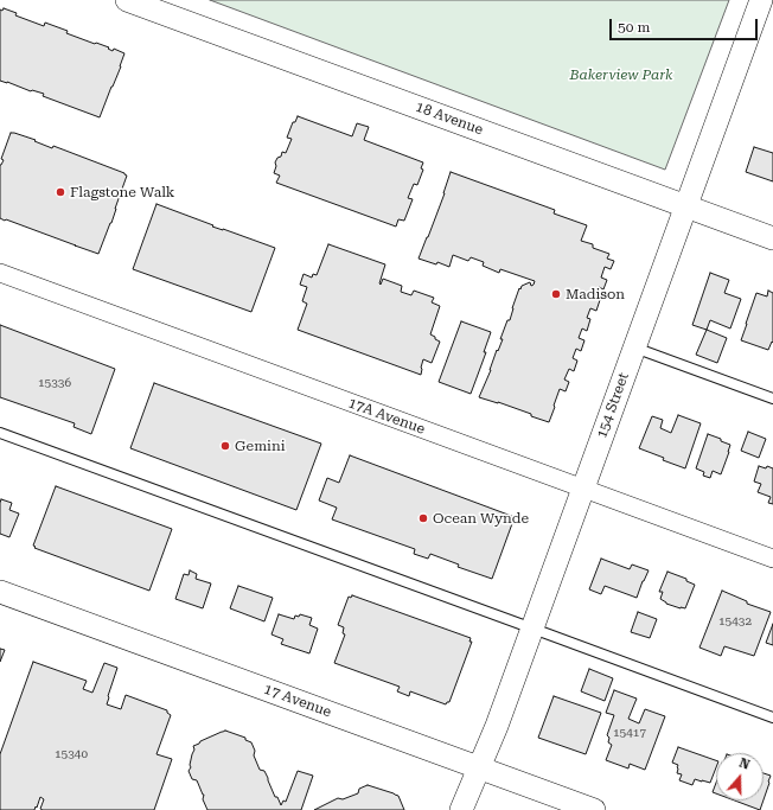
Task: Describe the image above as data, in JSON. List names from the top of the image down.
{
  "streets": {
    "street": [
      "18 Avenue",
      "154 Street",
      "17A Avenue",
      "17 Avenue"
    ]
  },
  "crossings": [
    ["18 Avenue", "154 Street"],
    ["154 Street", "17A Avenue"],
    ["154 Street", "17 Avenue"]
  ],
  "parks": ["Bakerview Park"],
  "places": [
    "Flagstone Walk",
    "Madison",
    "Gemini",
    "Ocean Wynde"
  ],
  "house_numbers": [
    "15336",
    "15432",
    "15417",
    "15340"
  ],
  "scale_bar": "50 m",
  "north": "top"
}
